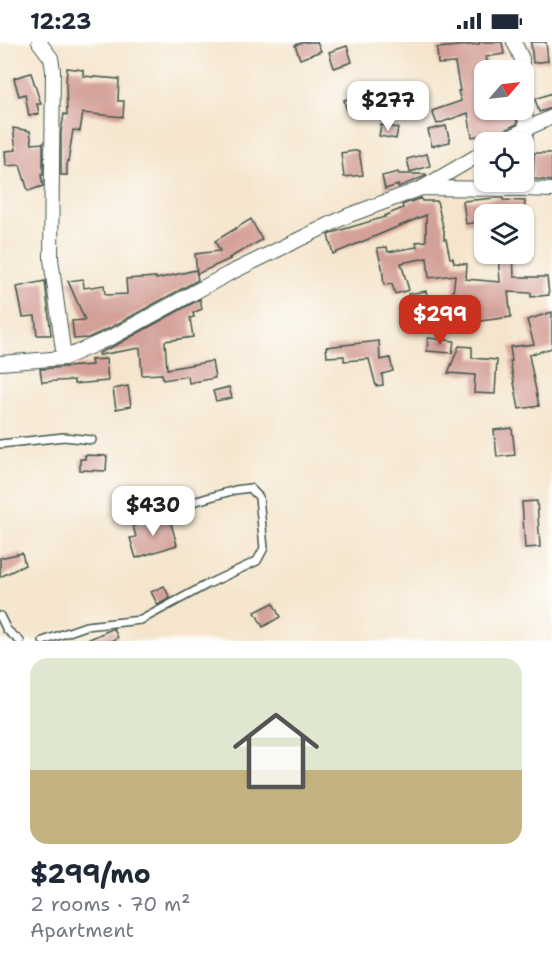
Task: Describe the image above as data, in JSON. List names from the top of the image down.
{
  "north": "top right",
  "page": {
    "status": "12:23",
    "price": ["$277", "$299", "$430"],
    "list": [
      {
        "name": "$299/mo",
        "note": "2 rooms · 70 m² · Apartment"
      }
    ]
  }
}
